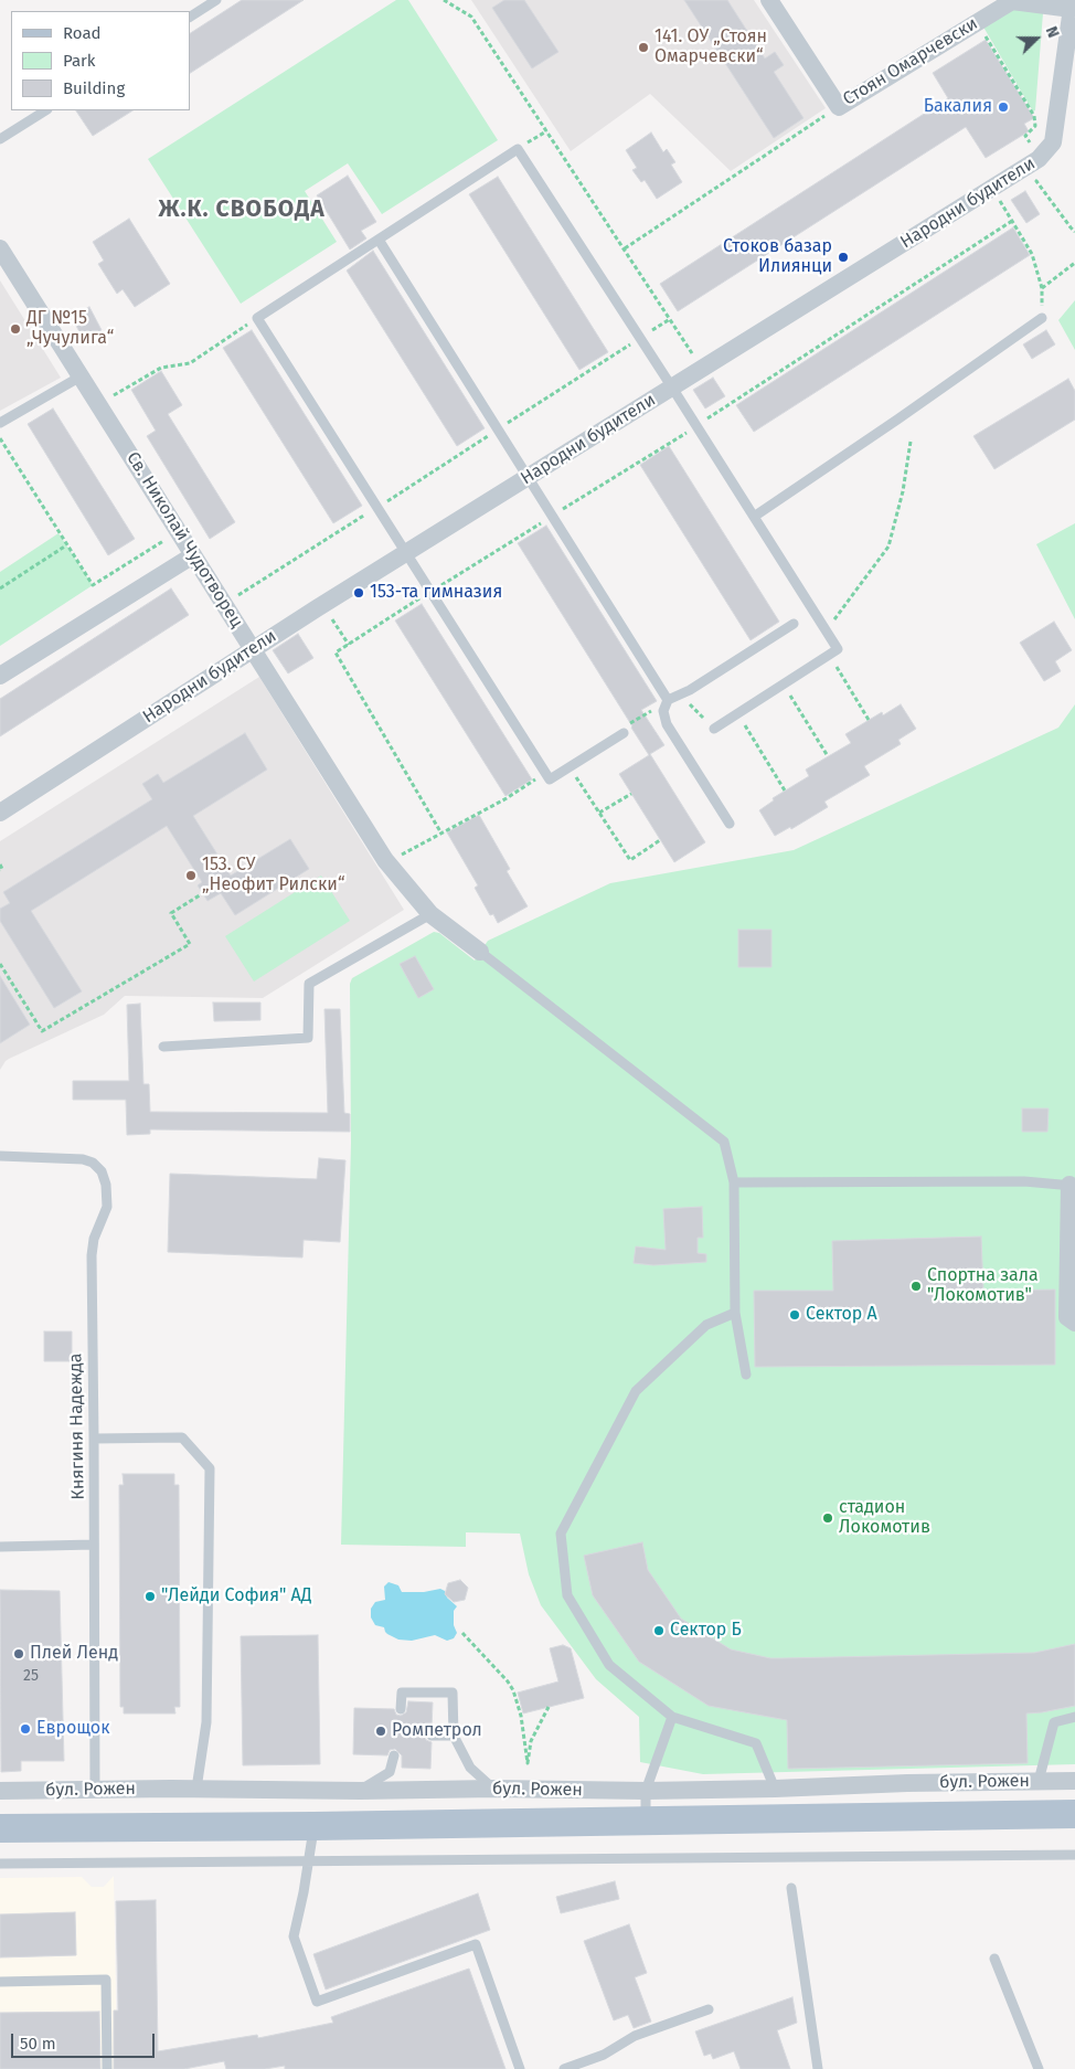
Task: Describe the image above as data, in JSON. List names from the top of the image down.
{
  "streets": {
    "main road": ["бул. Рожен"],
    "street": ["Стоян Омарчевски", "Народни будители", "Св. Николай Чудотворец"],
    "lane": ["Княгиня Надежда"]
  },
  "crossings": [
    ["Стоян Омарчевски", "Народни будители"],
    ["Народни будители", "Св. Николай Чудотворец"],
    ["Княгиня Надежда", "бул. Рожен"]
  ],
  "districts": ["Ж.К. СВОБОДА"],
  "places": [
    "141. ОУ „Стоян Омарчевски“",
    "Бакалия",
    "Стоков базар Илиянци",
    "ДГ №15 „Чучулига“",
    "153-та гимназия",
    "153. СУ „Неофит Рилски“",
    "Спортна зала \"Локомотив\"",
    "Сектор А",
    "стадион Локомотив",
    "\"Лейди София\" АД",
    "Сектор Б",
    "Плей Ленд",
    "Еврощок",
    "Ромпетрол"
  ],
  "house_numbers": ["25"],
  "legend": ["Road", "Park", "Building"],
  "scale_bar": "50 m",
  "north": "right"
}
